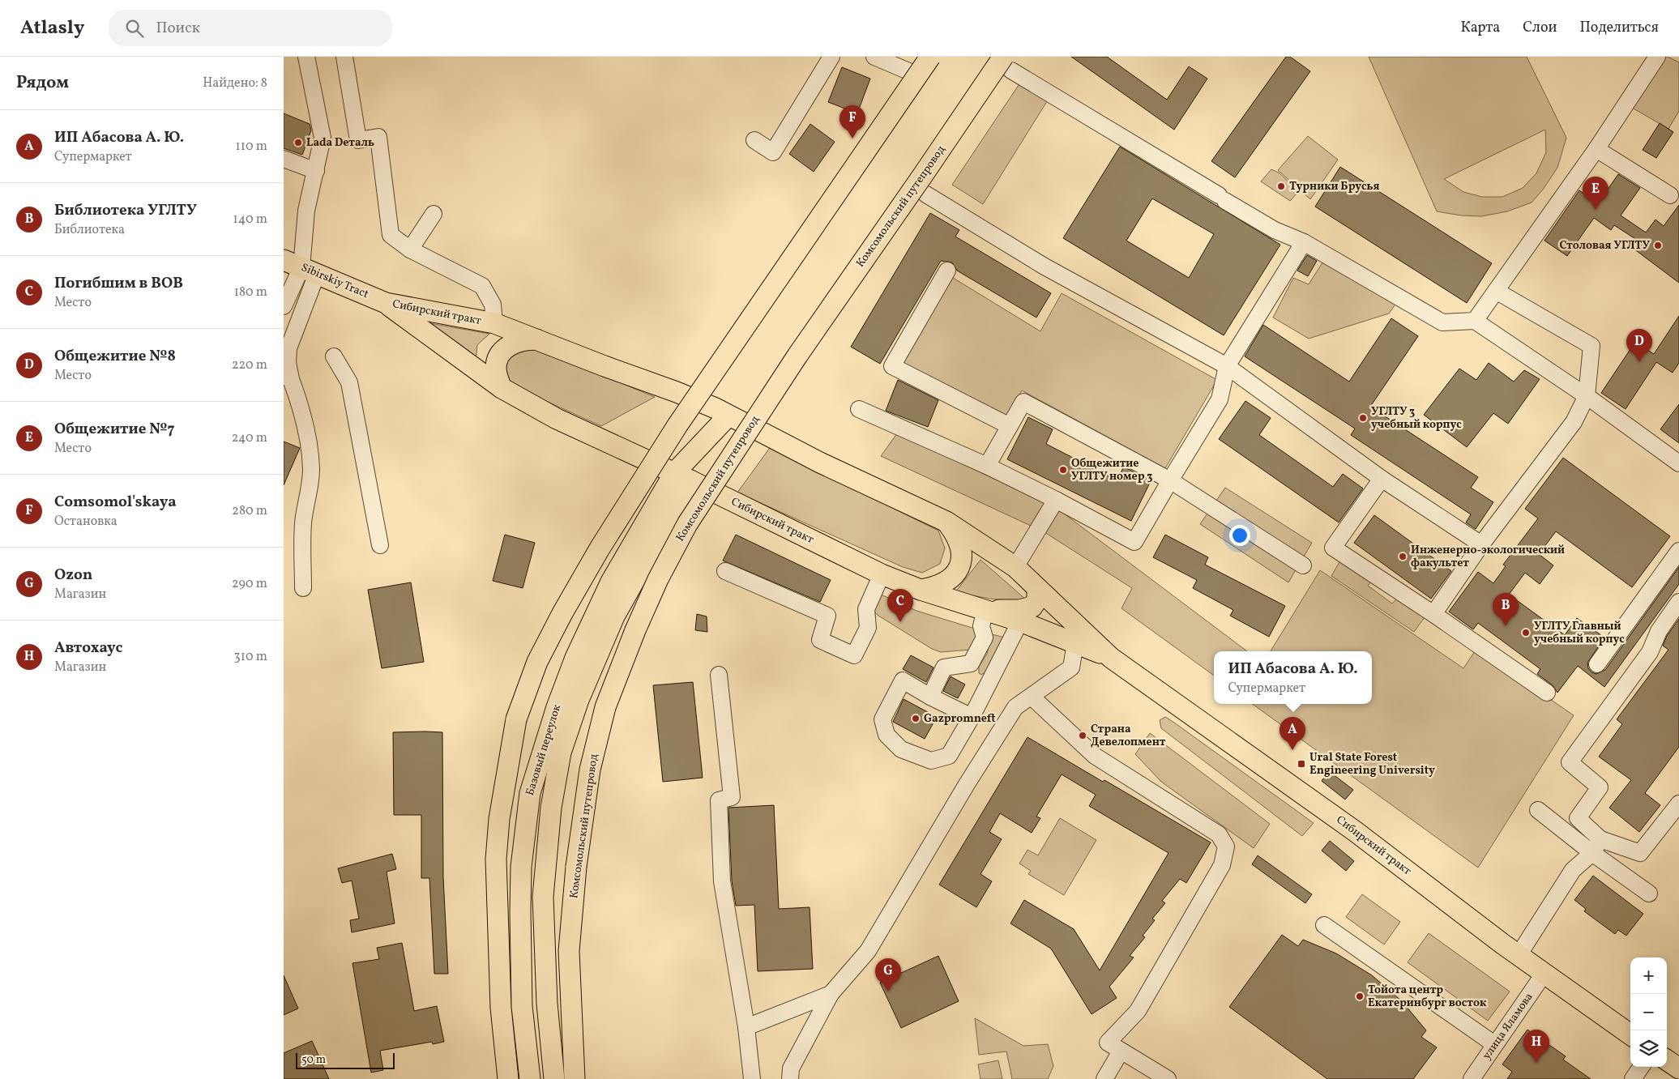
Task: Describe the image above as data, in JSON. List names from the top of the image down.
{
  "streets": {
    "main road": [
      "Комсомольский путепровод",
      "Sibirskiy Tract",
      "Сибирский тракт",
      "Базовый переулок"
    ],
    "street": ["улица Яламова"]
  },
  "crossings": [
    ["Sibirskiy Tract", "Сибирский тракт"],
    ["Сибирский тракт", "Базовый переулок"],
    ["Сибирский тракт", "улица Яламова"]
  ],
  "places": {
    "other": [
      "Lada Dеталь",
      "Турники Брусья",
      "Столовая УГЛТУ",
      "УГЛТУ 3 учебный корпус",
      "Общежитие УГЛТУ номер 3",
      "Инженерно-экологический факультет",
      "УГЛТУ Главный учебный корпус",
      "Gazpromneft",
      "Страна Девелопмент",
      "Тойота центр Екатеринбург восток"
    ],
    "transit": ["Ural State Forest Engineering University"]
  },
  "scale_bar": "50 m",
  "page": {
    "header": "Atlasly",
    "search": "Поиск",
    "nav": ["Карта", "Слои", "Поделиться"],
    "heading": ["Рядом", "Найдено: 8"],
    "pins": [
      "F",
      "E",
      "D",
      "C",
      "B",
      "A",
      "G",
      "H"
    ],
    "list": [
      {
        "mark": "A",
        "name": "ИП Абасова А. Ю.",
        "note": "Супермаркет",
        "value": "110 m"
      },
      {
        "mark": "B",
        "name": "Библиотека УГЛТУ",
        "note": "Библиотека",
        "value": "140 m"
      },
      {
        "mark": "C",
        "name": "Погибшим в ВОВ",
        "note": "Место",
        "value": "180 m"
      },
      {
        "mark": "D",
        "name": "Общежитие №8",
        "note": "Место",
        "value": "220 m"
      },
      {
        "mark": "E",
        "name": "Общежитие №7",
        "note": "Место",
        "value": "240 m"
      },
      {
        "mark": "F",
        "name": "Comsomol'skaya",
        "note": "Остановка",
        "value": "280 m"
      },
      {
        "mark": "G",
        "name": "Ozon",
        "note": "Магазин",
        "value": "290 m"
      },
      {
        "mark": "H",
        "name": "Автохаус",
        "note": "Магазин",
        "value": "310 m"
      }
    ],
    "popup": ["ИП Абасова А. Ю.", "Супермаркет"],
    "map_buttons": ["+", "−"],
    "scale": "50 m"
  }
}
